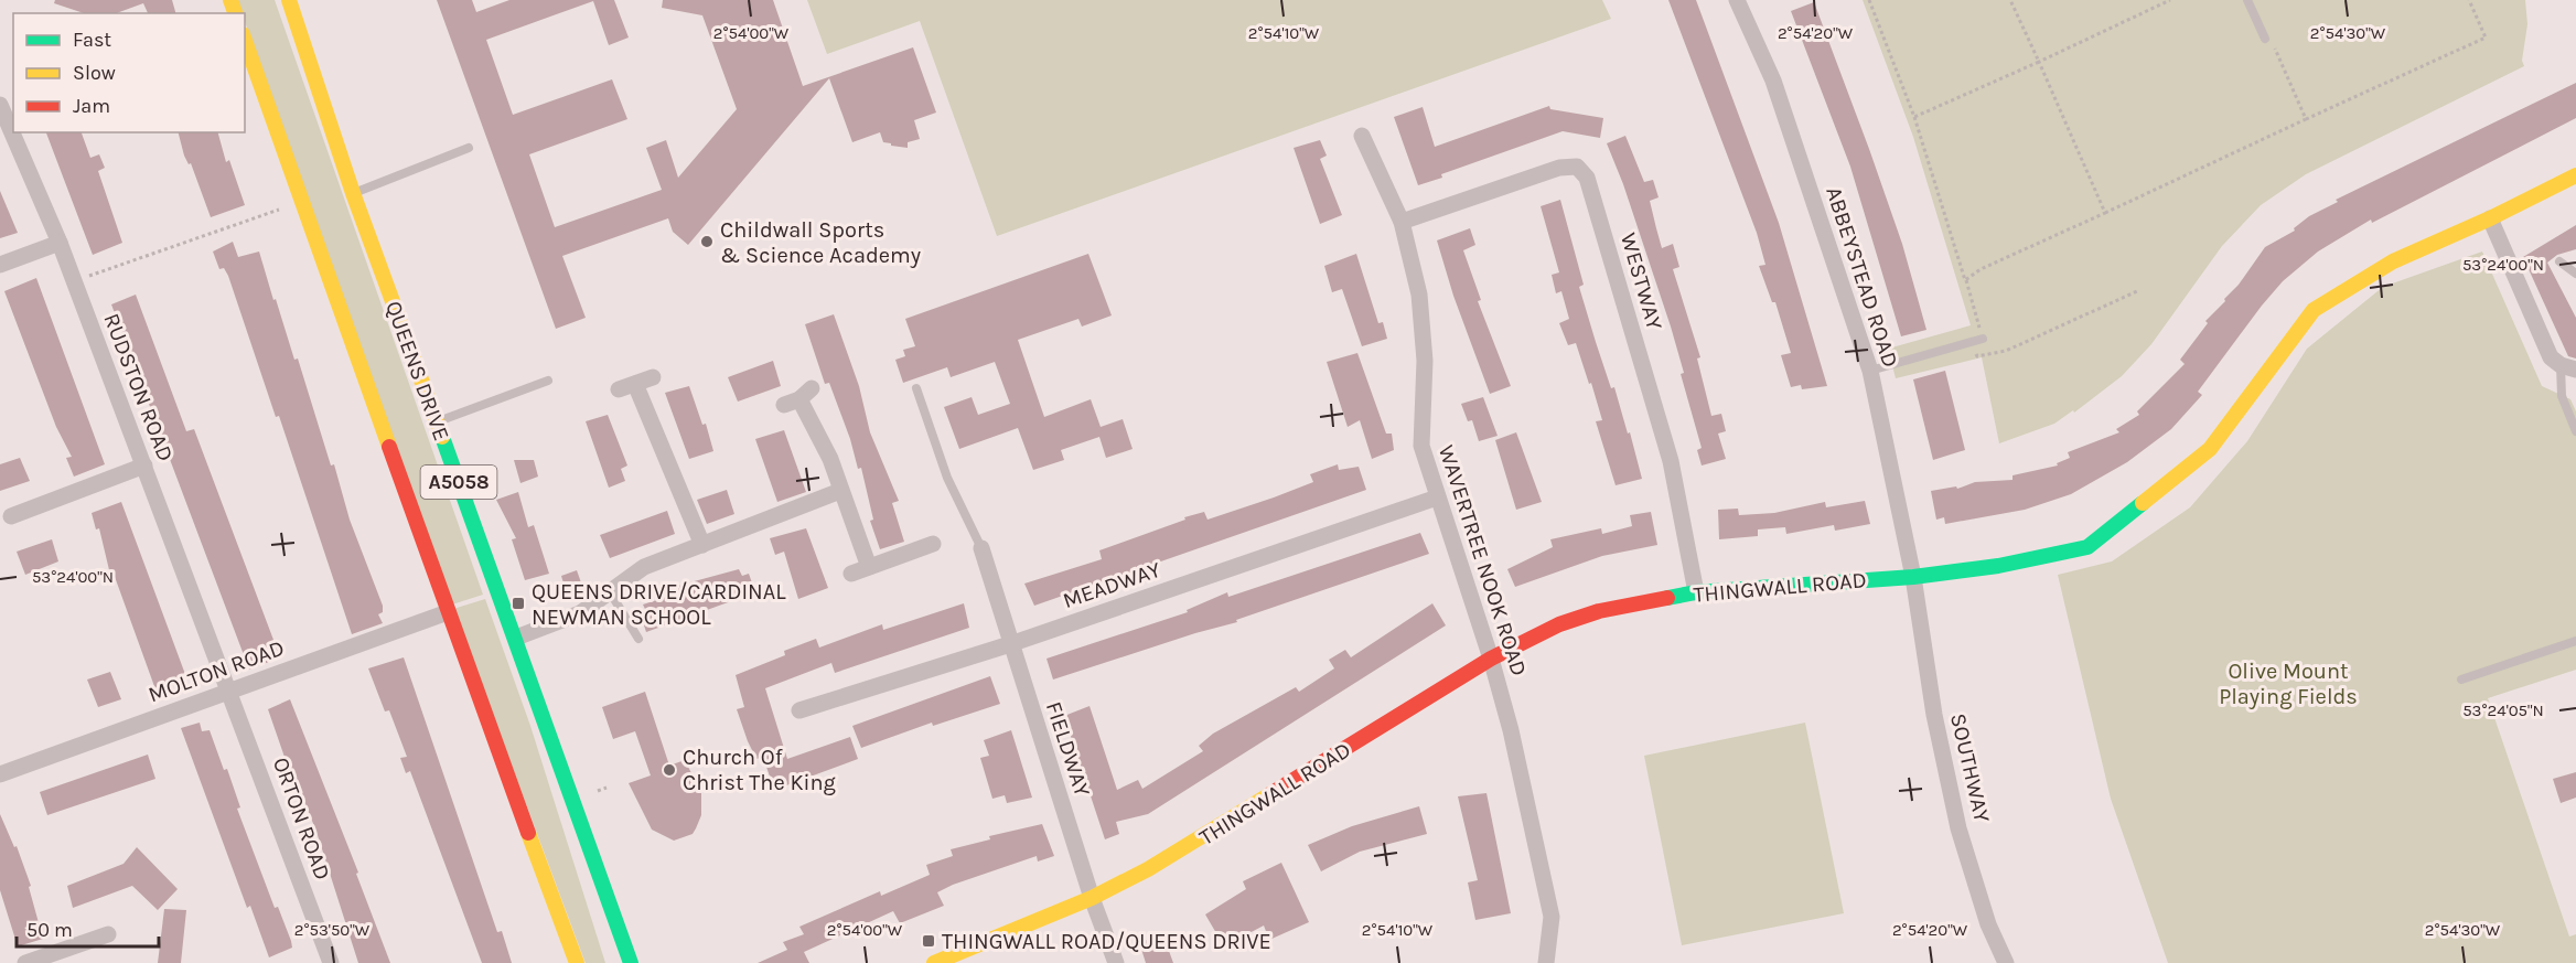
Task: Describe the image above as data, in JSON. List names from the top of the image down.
{
  "streets": {
    "main road": ["QUEENS DRIVE", "A5058", "THINGWALL ROAD"],
    "street": [
      "ABBEYSTEAD ROAD",
      "WESTWAY",
      "RUDSTON ROAD",
      "WAVERTREE NOOK ROAD",
      "MEADWAY",
      "MOLTON ROAD",
      "FIELDWAY",
      "SOUTHWAY",
      "ORTON ROAD"
    ]
  },
  "crossings": [
    ["ABBEYSTEAD ROAD", "THINGWALL ROAD"],
    ["ABBEYSTEAD ROAD", "SOUTHWAY"],
    ["WESTWAY", "WAVERTREE NOOK ROAD"],
    ["WESTWAY", "THINGWALL ROAD"],
    ["RUDSTON ROAD", "MOLTON ROAD"],
    ["RUDSTON ROAD", "ORTON ROAD"],
    ["A5058", "MOLTON ROAD"],
    ["WAVERTREE NOOK ROAD", "MEADWAY"],
    ["WAVERTREE NOOK ROAD", "THINGWALL ROAD"],
    ["MEADWAY", "FIELDWAY"],
    ["THINGWALL ROAD", "FIELDWAY"],
    ["THINGWALL ROAD", "SOUTHWAY"],
    ["MOLTON ROAD", "ORTON ROAD"]
  ],
  "parks": ["Olive Mount Playing Fields"],
  "places": {
    "other": ["Childwall Sports & Science Academy", "Church Of Christ The King"],
    "transit": ["QUEENS DRIVE/CARDINAL NEWMAN SCHOOL", "THINGWALL ROAD/QUEENS DRIVE"]
  },
  "legend": ["Fast", "Slow", "Jam"],
  "scale_bar": "50 m",
  "coordinates": [
    "2°54'00\"W",
    "2°54'10\"W",
    "2°54'20\"W",
    "2°54'30\"W",
    "53°24'00\"N",
    "53°24'05\"N",
    "2°53'50\"W"
  ]
}
